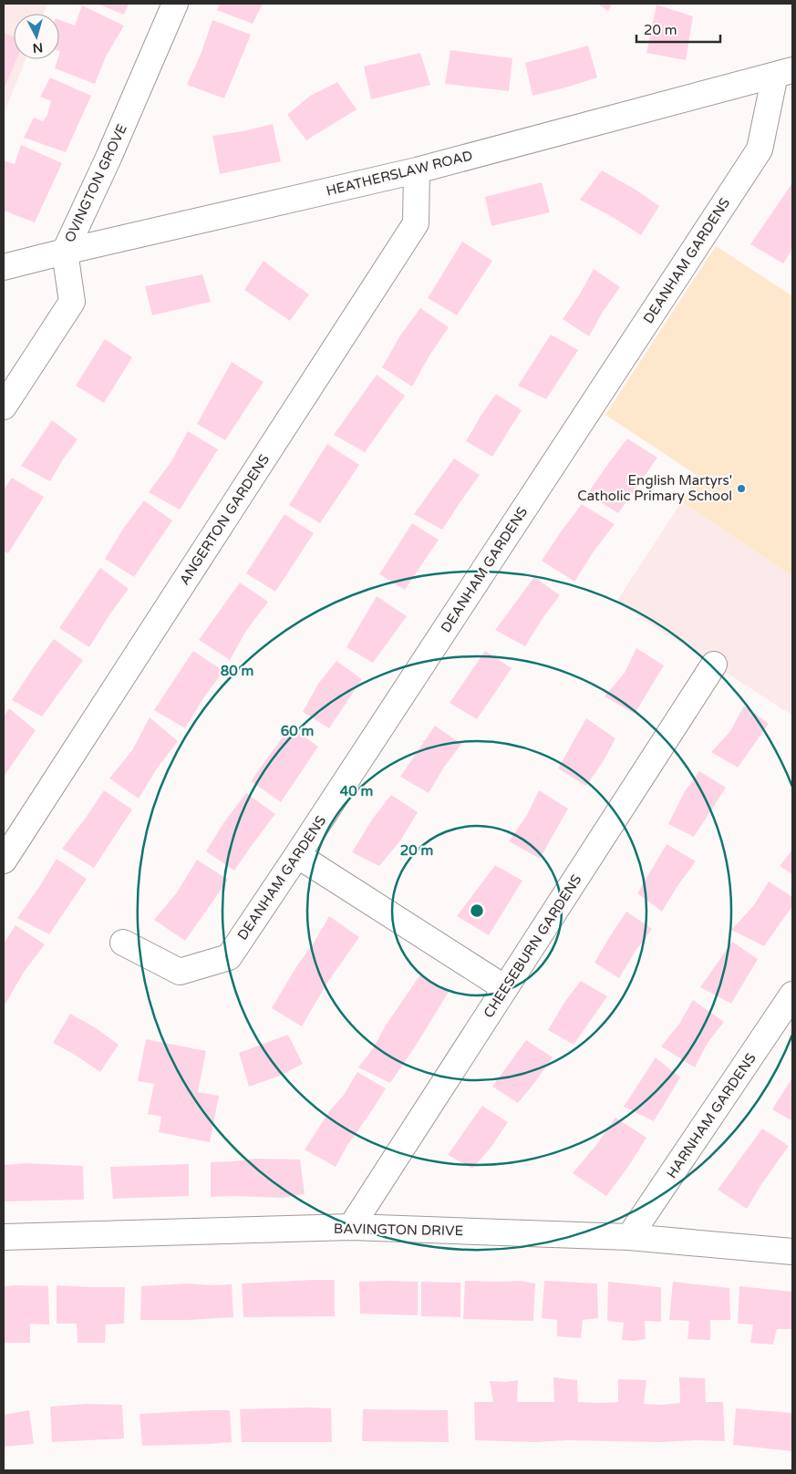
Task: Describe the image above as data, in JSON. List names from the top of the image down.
{
  "streets": {
    "street": [
      "HEATHERSLAW ROAD",
      "OVINGTON GROVE",
      "DEANHAM GARDENS",
      "ANGERTON GARDENS",
      "CHEESEBURN GARDENS",
      "HARNHAM GARDENS",
      "BAVINGTON DRIVE"
    ]
  },
  "crossings": [
    ["HEATHERSLAW ROAD", "OVINGTON GROVE"],
    ["HEATHERSLAW ROAD", "DEANHAM GARDENS"],
    ["HEATHERSLAW ROAD", "ANGERTON GARDENS"],
    ["CHEESEBURN GARDENS", "BAVINGTON DRIVE"],
    ["HARNHAM GARDENS", "BAVINGTON DRIVE"]
  ],
  "places": ["English Martyrs' Catholic Primary School"],
  "scale_bar": "20 m",
  "north": "bottom",
  "rings": [
    "80 m",
    "60 m",
    "40 m",
    "20 m"
  ]
}
